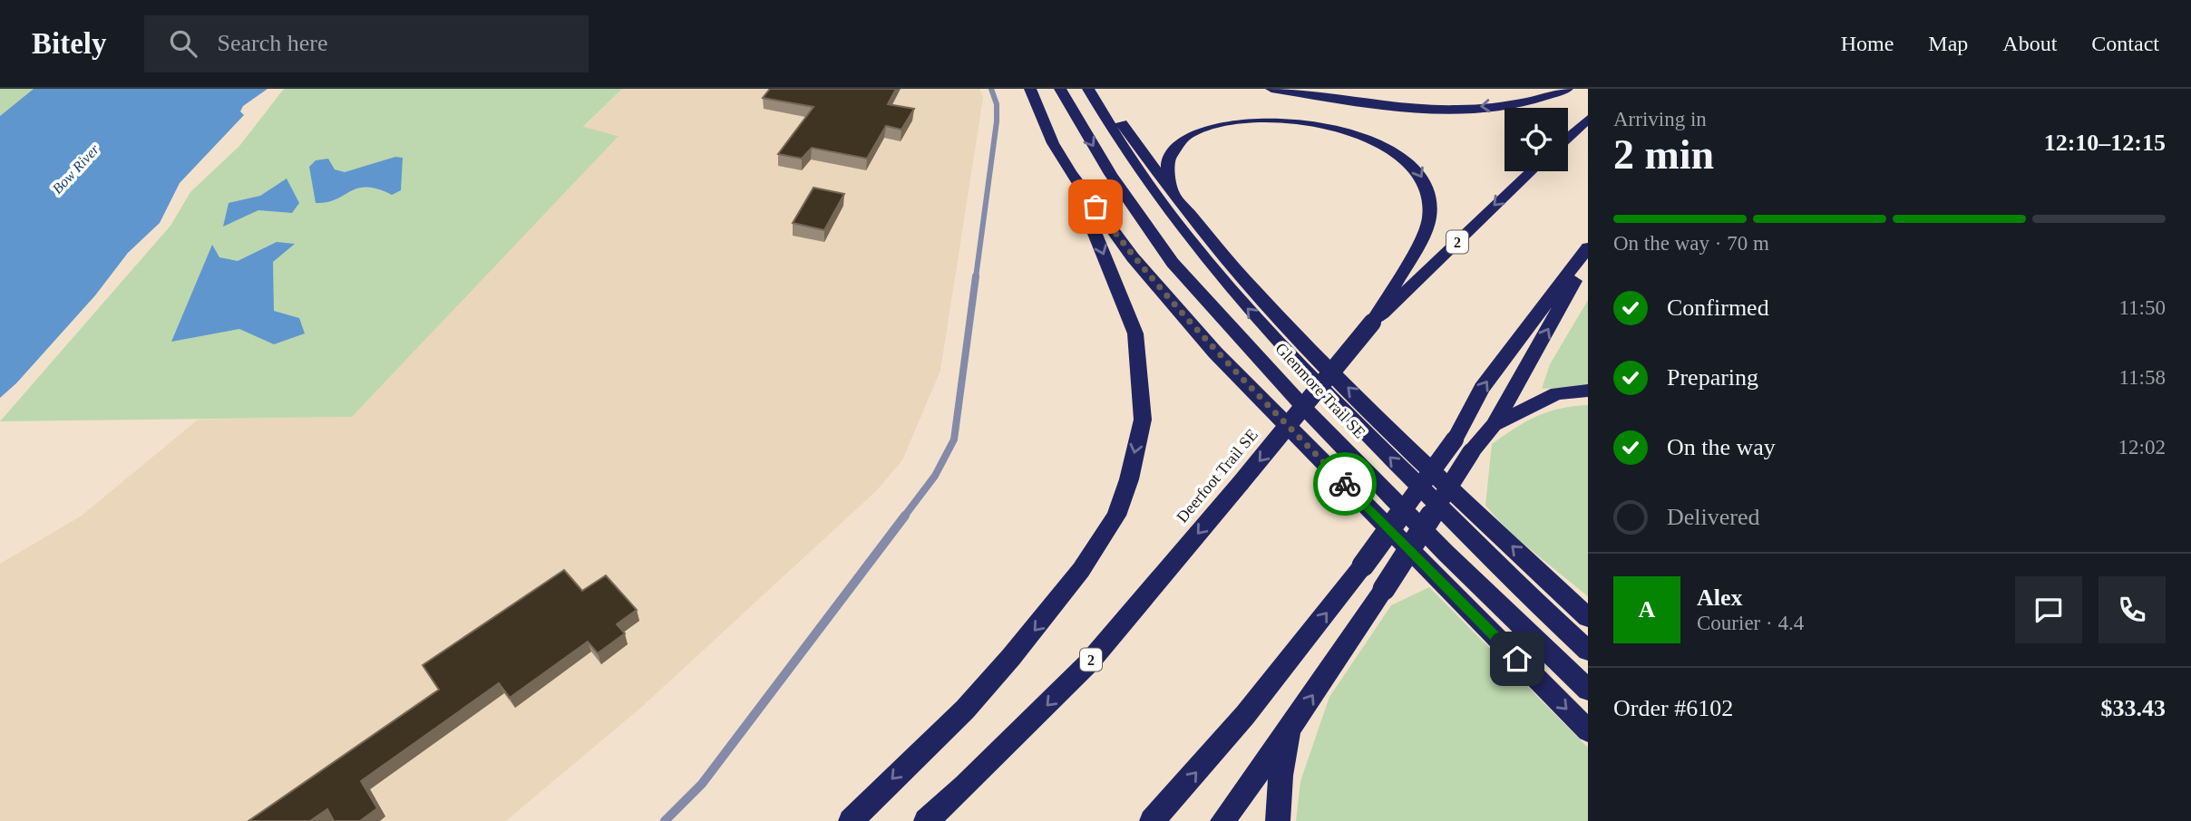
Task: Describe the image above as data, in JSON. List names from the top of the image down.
{
  "streets": {
    "highway": ["2", "Glenmore Trail SE", "Deerfoot Trail SE"]
  },
  "water": ["Bow River"],
  "page": {
    "header": "Bitely",
    "search": "Search here",
    "nav": [
      "Home",
      "Map",
      "About",
      "Contact"
    ],
    "heading": ["2 min", "Arriving in", "12:10–12:15"],
    "panel": [
      "Alex",
      "Courier · 4.4",
      "Order #6102",
      "$33.43"
    ],
    "bar": "On the way · 70 m",
    "list": [
      ["Confirmed", "11:50"],
      ["Preparing", "11:58"],
      ["On the way", "12:02"],
      "Delivered"
    ],
    "round": "A"
  }
}
